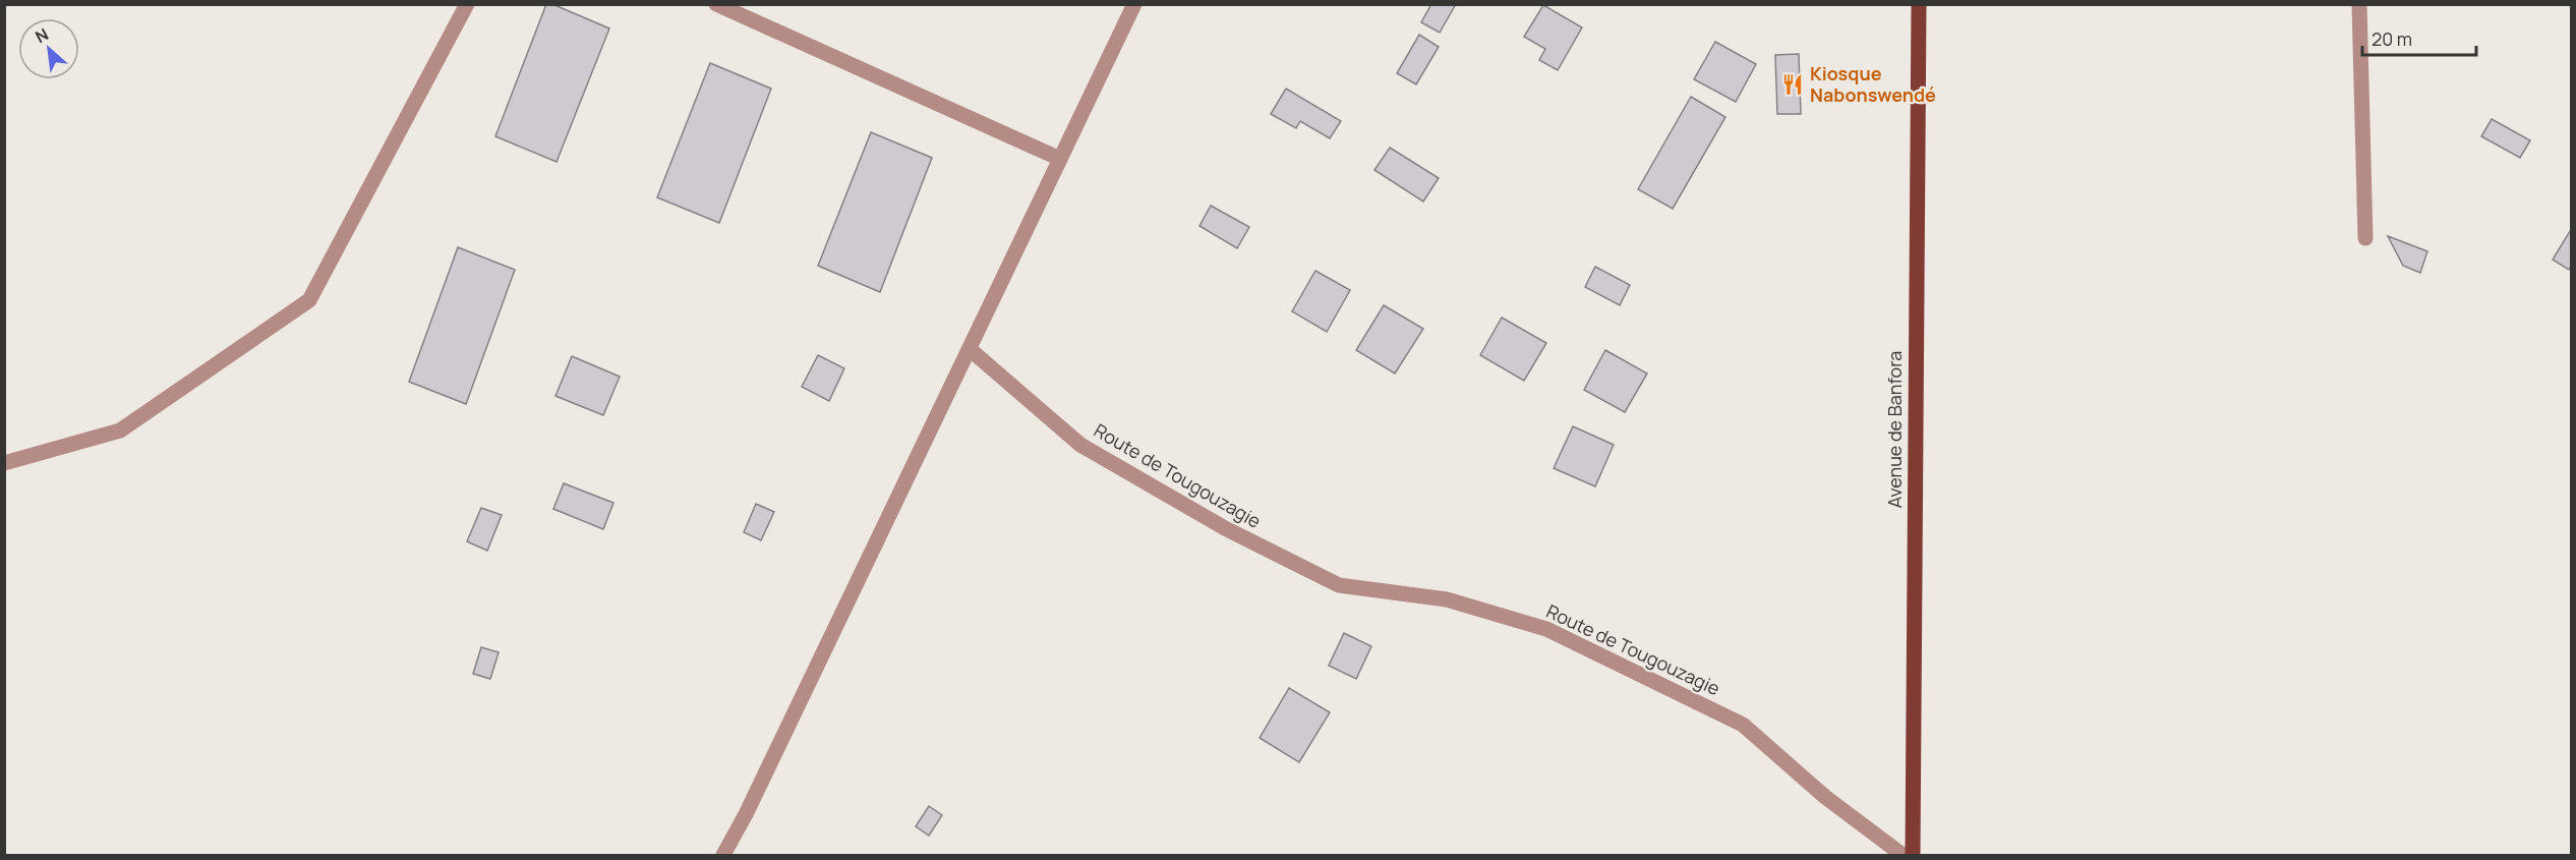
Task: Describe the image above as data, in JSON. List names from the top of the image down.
{
  "streets": {
    "main road": ["Avenue de Banfora"],
    "street": ["Route de Tougouzagie"]
  },
  "places": {
    "restaurant": ["Kiosque Nabonswendé"]
  },
  "scale_bar": "20 m",
  "north": "top left"
}
